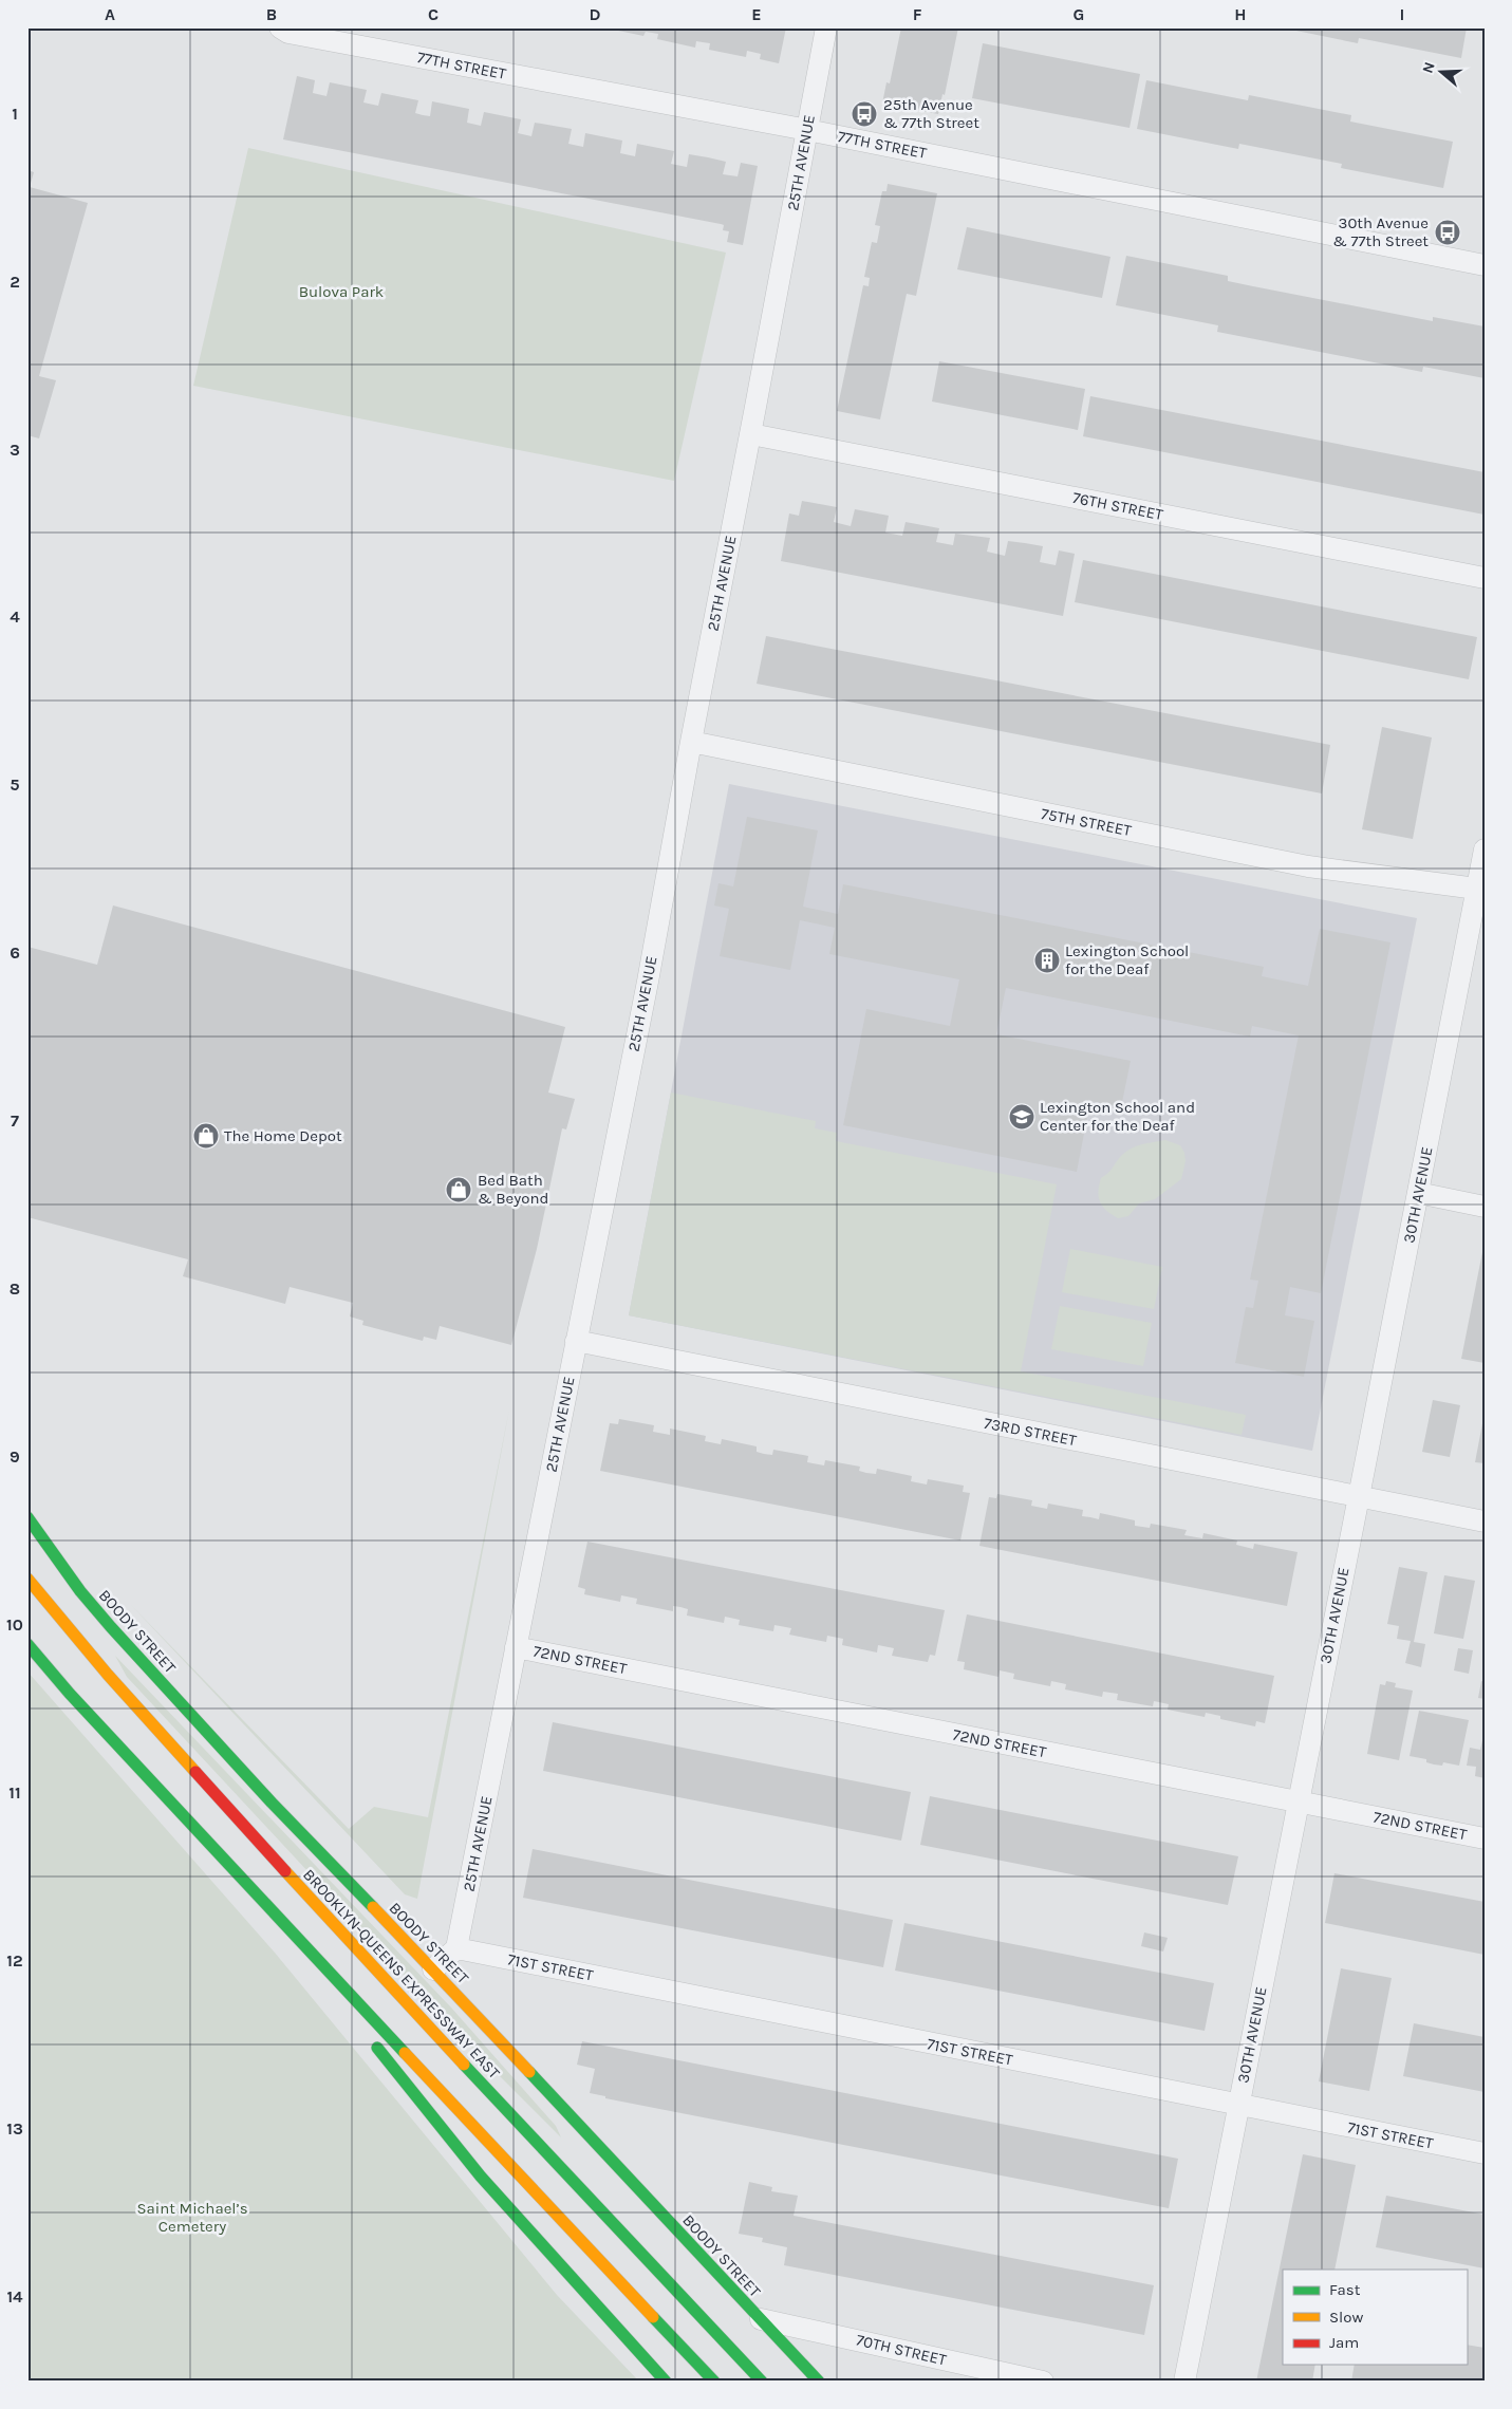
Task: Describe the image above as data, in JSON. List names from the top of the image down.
{
  "streets": {
    "main road": ["BOODY STREET", "BROOKLYN-QUEENS EXPRESSWAY EAST"],
    "street": [
      "77TH STREET",
      "25TH AVENUE",
      "76TH STREET",
      "75TH STREET",
      "30TH AVENUE",
      "73RD STREET",
      "72ND STREET",
      "71ST STREET",
      "70TH STREET"
    ]
  },
  "crossings": [
    ["77TH STREET", "25TH AVENUE"],
    ["25TH AVENUE", "76TH STREET"],
    ["25TH AVENUE", "75TH STREET"],
    ["25TH AVENUE", "73RD STREET"],
    ["25TH AVENUE", "72ND STREET"],
    ["25TH AVENUE", "71ST STREET"],
    ["75TH STREET", "30TH AVENUE"],
    ["30TH AVENUE", "73RD STREET"],
    ["30TH AVENUE", "72ND STREET"],
    ["30TH AVENUE", "71ST STREET"],
    ["BOODY STREET", "70TH STREET"]
  ],
  "parks": ["Bulova Park", "Saint Michael’s Cemetery"],
  "places": {
    "bus stop": ["25th Avenue & 77th Street", "30th Avenue & 77th Street"],
    "building": ["Lexington School for the Deaf"],
    "school or university": ["Lexington School and Center for the Deaf"],
    "shop": ["The Home Depot", "Bed Bath & Beyond"]
  },
  "legend": ["Fast", "Slow", "Jam"],
  "north": "left",
  "grid": {
    "columns": [
      "A",
      "B",
      "C",
      "D",
      "E",
      "F",
      "G",
      "H",
      "I"
    ],
    "rows": [
      "1",
      "2",
      "3",
      "4",
      "5",
      "6",
      "7",
      "8",
      "9",
      "10",
      "11",
      "12",
      "13",
      "14"
    ]
  }
}
